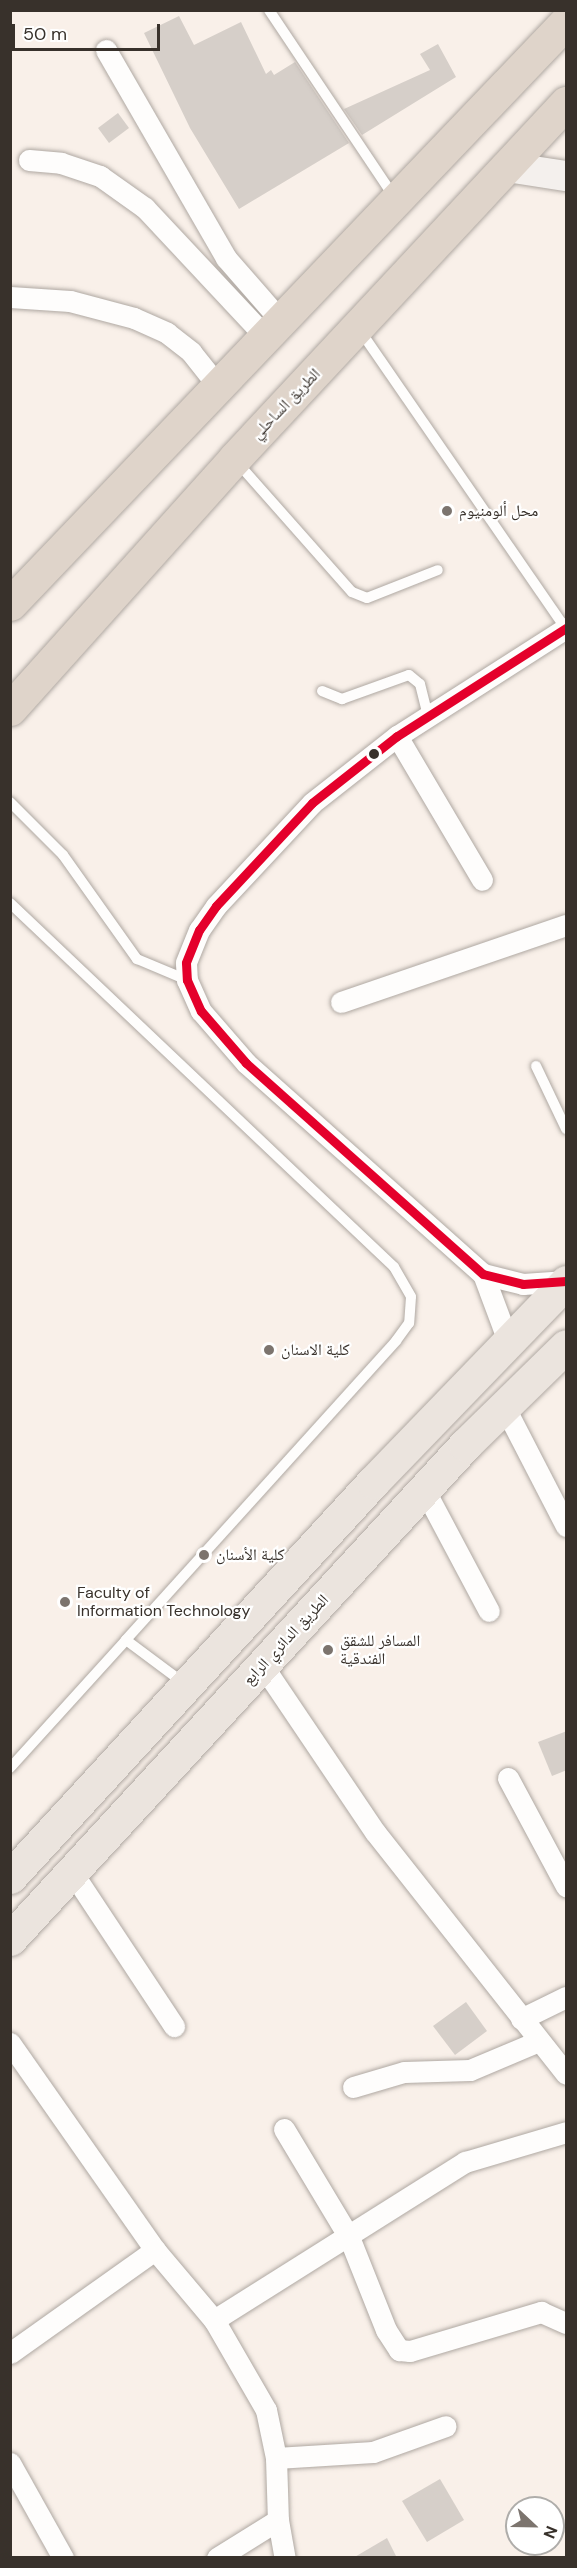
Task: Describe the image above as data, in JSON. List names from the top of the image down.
{
  "streets": {
    "highway": ["الطريق الساحلي"],
    "main road": ["الطريق الدائري الرابع"]
  },
  "places": [
    "محل ألومنيوم",
    "كلية الاسنان",
    "كلية الأسنان",
    "Faculty of Information Technology",
    "المسافر للشقق الفندقية"
  ],
  "scale_bar": "50 m",
  "north": "right"
}
